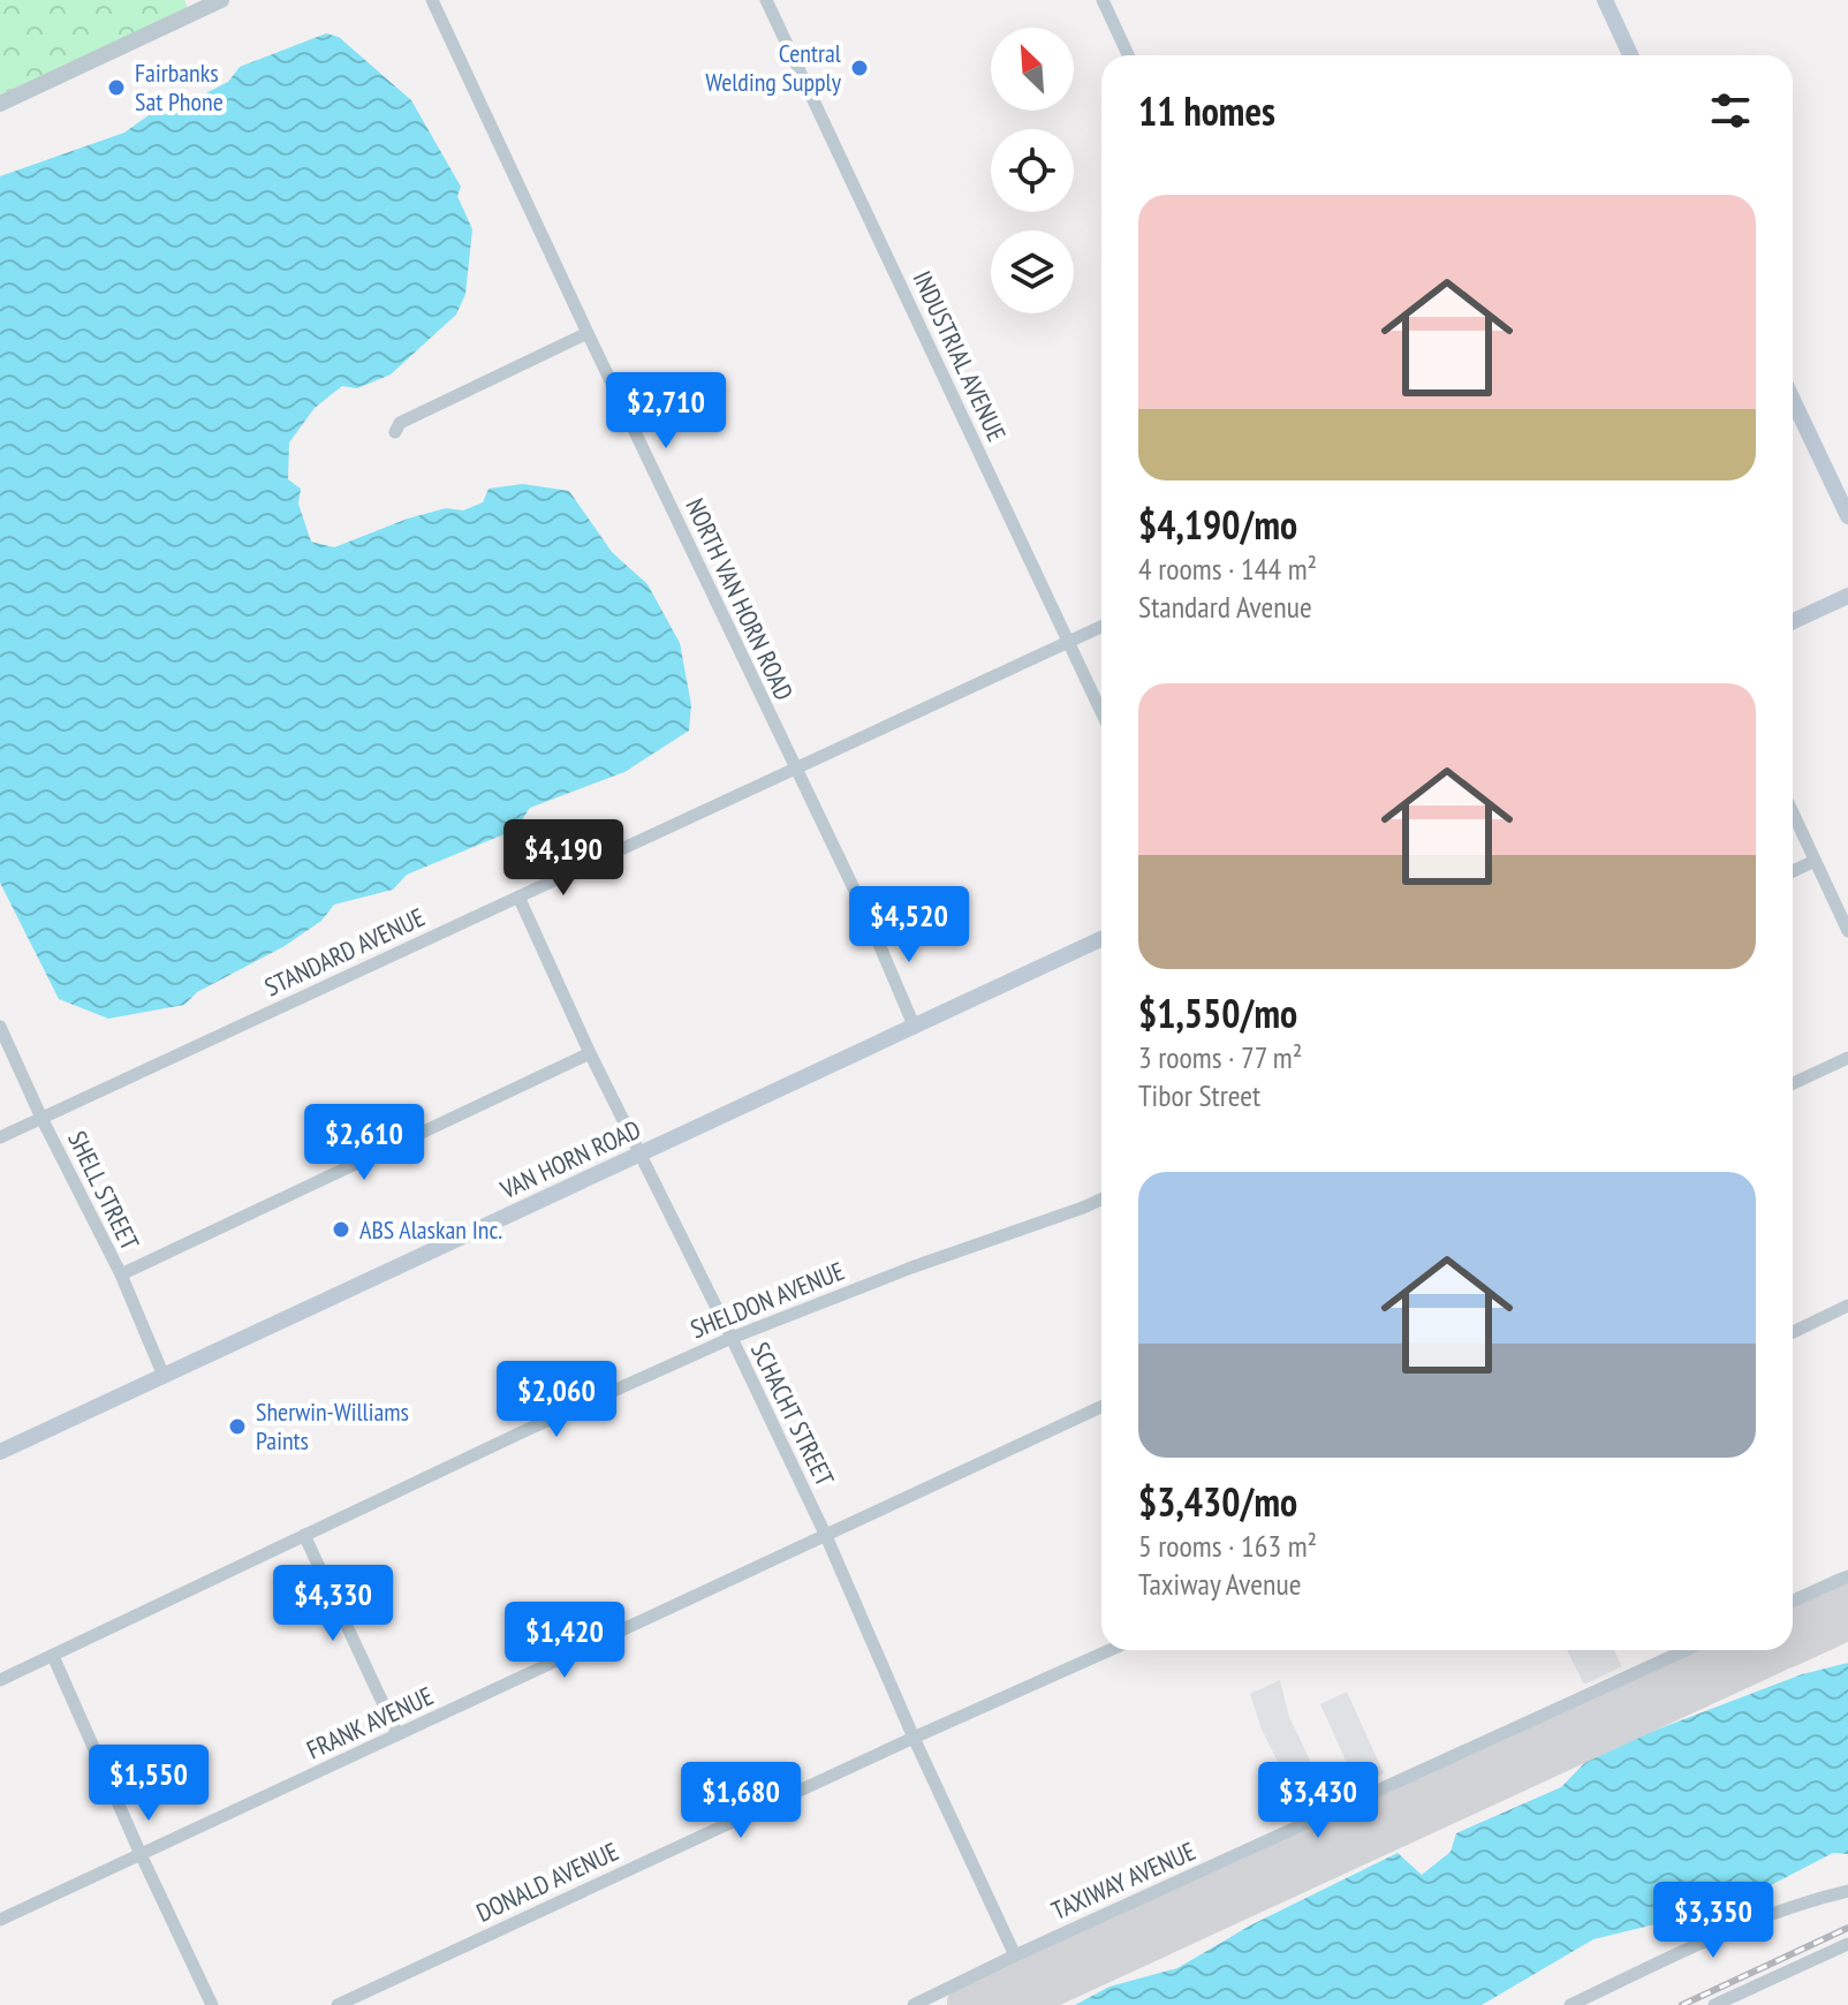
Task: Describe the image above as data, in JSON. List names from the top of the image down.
{
  "streets": {
    "main road": ["VAN HORN ROAD"],
    "street": [
      "INDUSTRIAL AVENUE",
      "NORTH VAN HORN ROAD",
      "STANDARD AVENUE",
      "SHELL STREET",
      "SHELDON AVENUE",
      "SCHACHT STREET",
      "FRANK AVENUE",
      "TAXIWAY AVENUE",
      "DONALD AVENUE"
    ]
  },
  "crossings": [
    ["INDUSTRIAL AVENUE", "STANDARD AVENUE"],
    ["NORTH VAN HORN ROAD", "STANDARD AVENUE"],
    ["NORTH VAN HORN ROAD", "VAN HORN ROAD"],
    ["STANDARD AVENUE", "SHELL STREET"],
    ["STANDARD AVENUE", "SCHACHT STREET"],
    ["VAN HORN ROAD", "SHELL STREET"],
    ["VAN HORN ROAD", "SCHACHT STREET"],
    ["SHELDON AVENUE", "SCHACHT STREET"],
    ["SCHACHT STREET", "FRANK AVENUE"],
    ["SCHACHT STREET", "TAXIWAY AVENUE"],
    ["SCHACHT STREET", "DONALD AVENUE"]
  ],
  "places": [
    "Central Welding Supply",
    "Fairbanks Sat Phone",
    "ABS Alaskan Inc.",
    "Sherwin-Williams Paints"
  ],
  "north": "top left",
  "page": {
    "heading": "11 homes",
    "list": [
      {
        "name": "$4,190/mo",
        "note": "4 rooms · 144 m² · Standard Avenue"
      },
      {
        "name": "$1,550/mo",
        "note": "3 rooms · 77 m² · Tibor Street"
      },
      {
        "name": "$3,430/mo",
        "note": "5 rooms · 163 m² · Taxiway Avenue"
      }
    ],
    "price": [
      "$2,710",
      "$4,190",
      "$4,520",
      "$2,610",
      "$2,060",
      "$4,330",
      "$1,420",
      "$1,550",
      "$1,680",
      "$3,430",
      "$3,350"
    ]
  }
}
